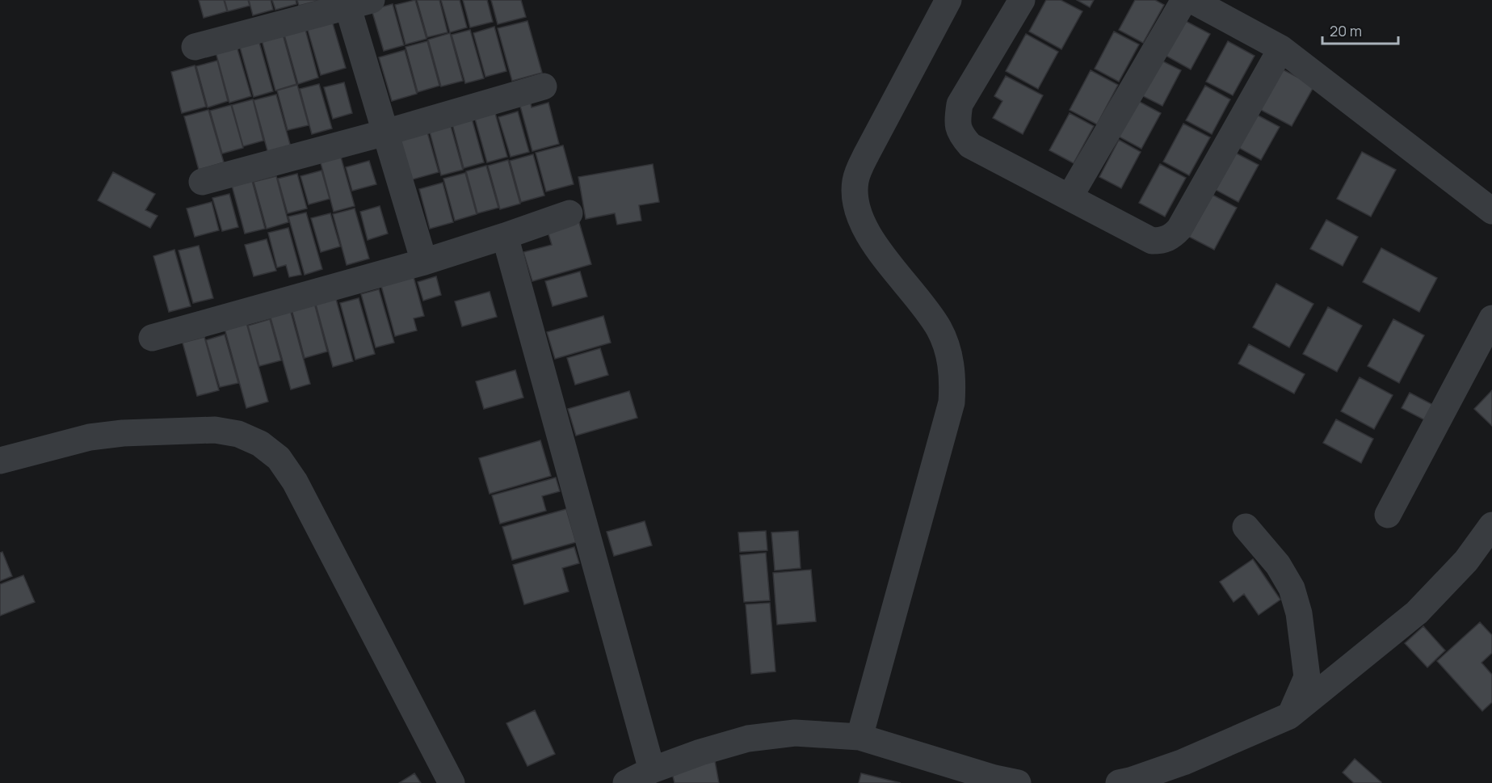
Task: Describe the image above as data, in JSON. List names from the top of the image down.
{
  "scale_bar": "20 m"
}
